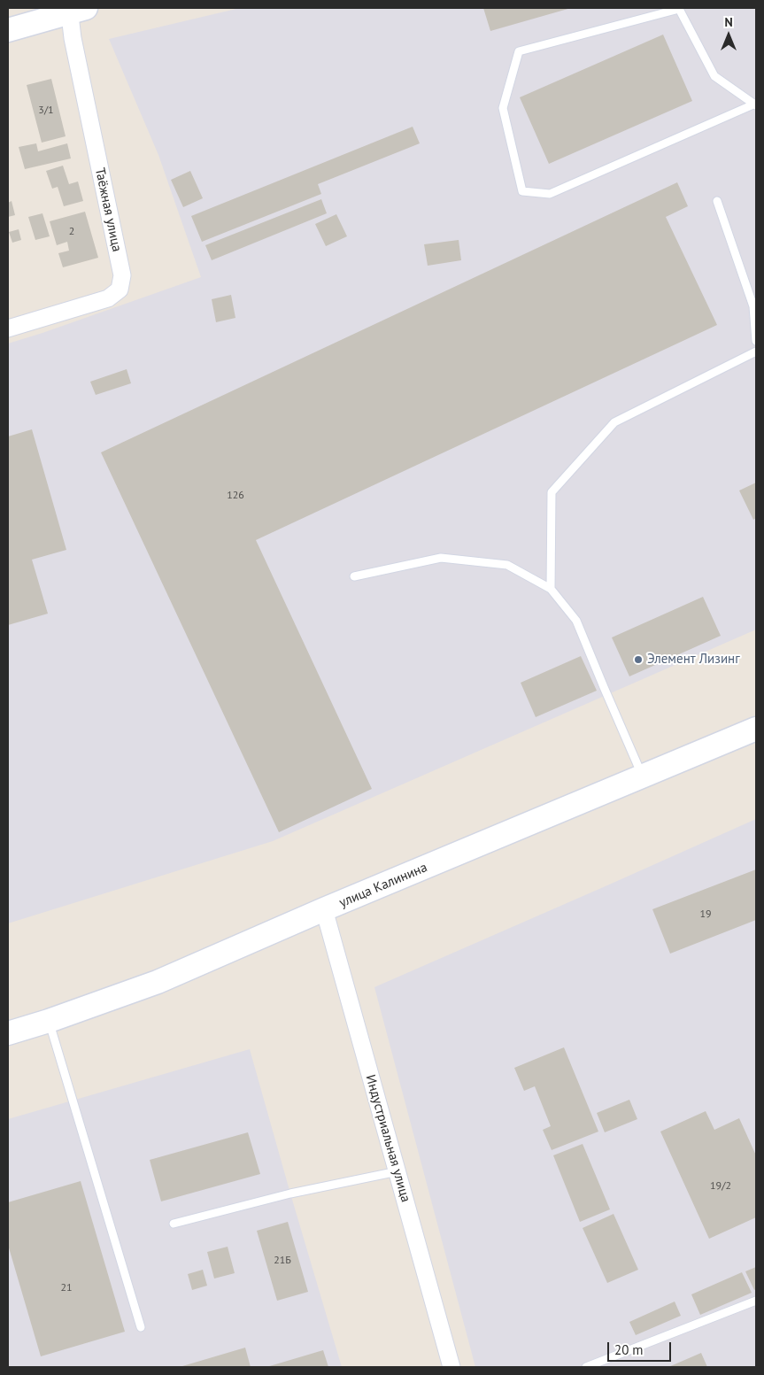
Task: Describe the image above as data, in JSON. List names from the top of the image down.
{
  "streets": {
    "main road": ["улица Калинина"],
    "street": ["Таёжная улица", "Индустриальная улица"]
  },
  "crossings": [
    ["улица Калинина", "Индустриальная улица"]
  ],
  "places": ["Элемент Лизинг"],
  "house_numbers": [
    "3/1",
    "2",
    "126",
    "19",
    "19/2",
    "21Б",
    "21"
  ],
  "scale_bar": "20 m",
  "north": "top"
}
